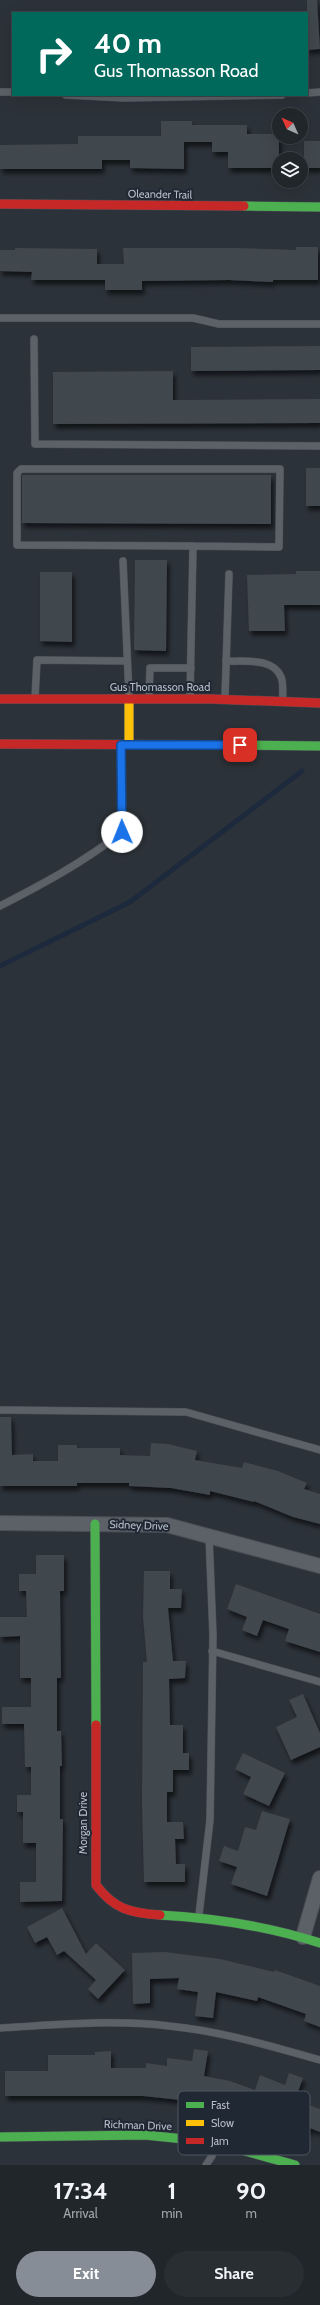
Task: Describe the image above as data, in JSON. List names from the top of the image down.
{
  "streets": {
    "street": [
      "Oleander Trail",
      "Gus Thomasson Road",
      "Sidney Drive",
      "Morgan Drive",
      "Richman Drive"
    ]
  },
  "crossings": [
    ["Sidney Drive", "Morgan Drive"]
  ],
  "legend": ["Fast", "Slow", "Jam"],
  "north": "top left",
  "page": {
    "turn": ["40 m", "Gus Thomasson Road"],
    "eta": [
      "17:34",
      "Arrival",
      "1",
      "min",
      "90",
      "m"
    ],
    "buttons": ["Exit", "Share"]
  }
}
